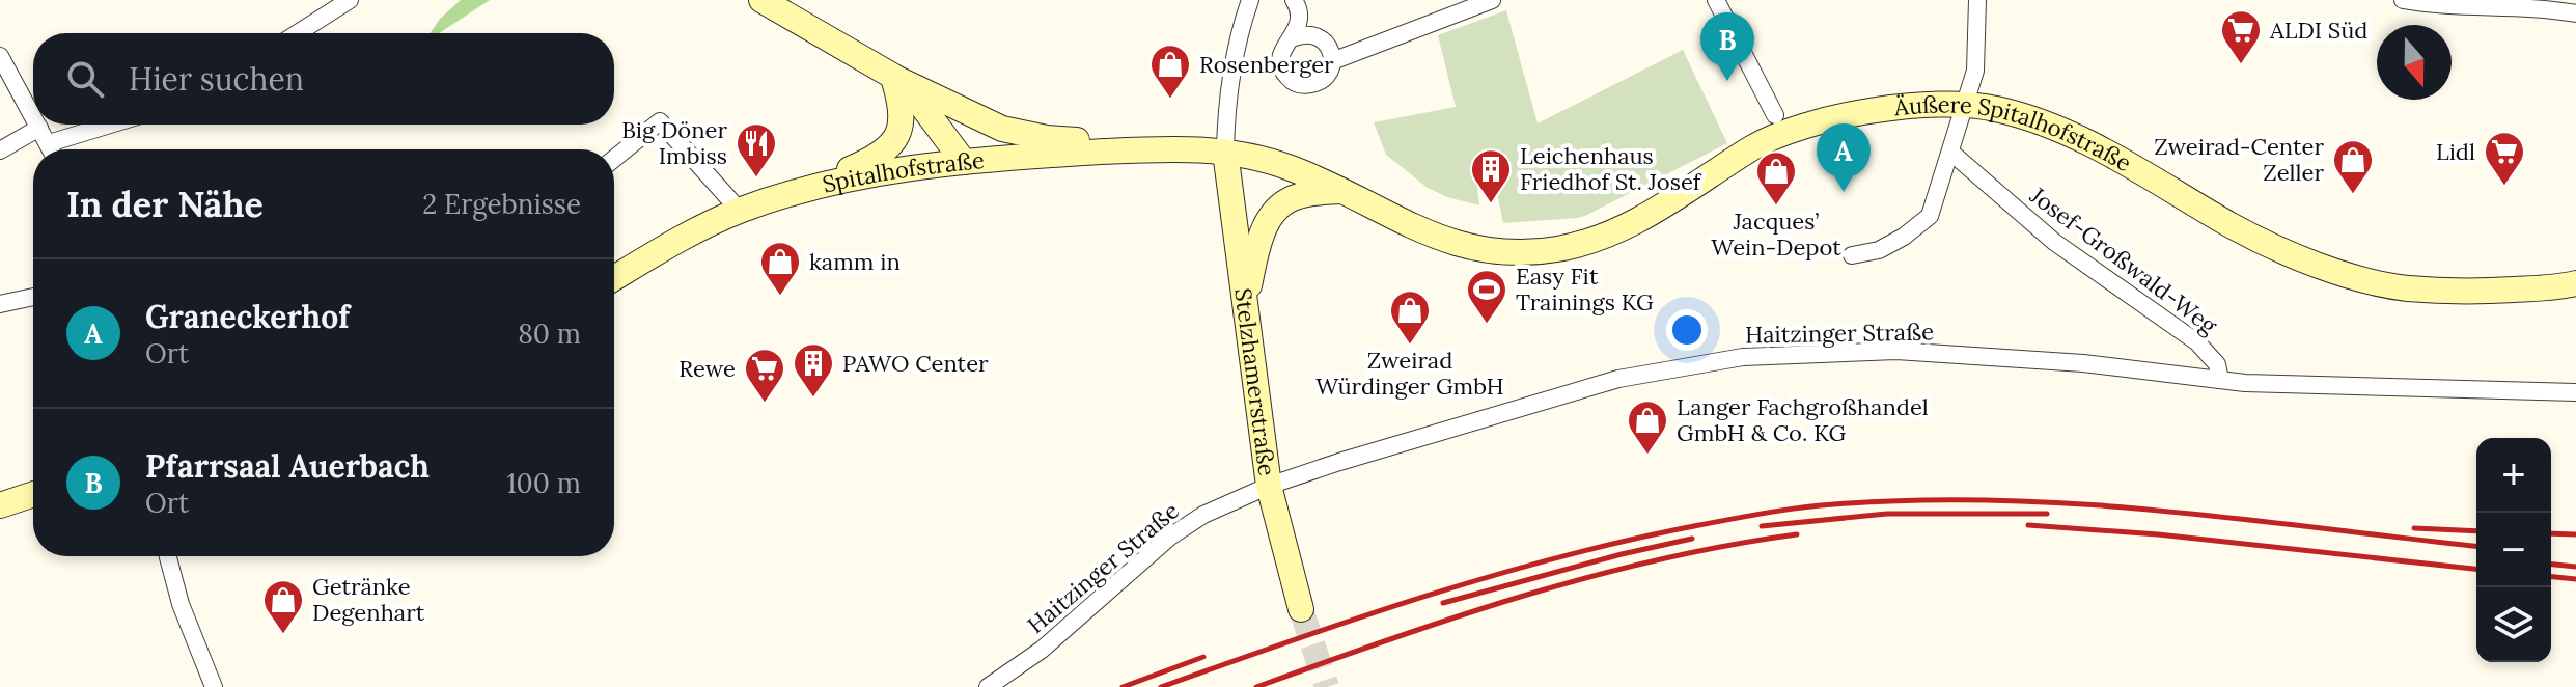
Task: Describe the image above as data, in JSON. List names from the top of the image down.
{
  "streets": {
    "street": [
      "Äußere Spitalhofstraße",
      "Spitalhofstraße",
      "Josef-Großwald-Weg",
      "Haitzinger Straße",
      "Stelzhamerstraße"
    ]
  },
  "crossings": [
    ["Äußere Spitalhofstraße", "Spitalhofstraße"],
    ["Äußere Spitalhofstraße", "Stelzhamerstraße"],
    ["Spitalhofstraße", "Stelzhamerstraße"],
    ["Josef-Großwald-Weg", "Haitzinger Straße"],
    ["Haitzinger Straße", "Stelzhamerstraße"]
  ],
  "places": {
    "supermarket": ["ALDI Süd", "Lidl", "Rewe"],
    "shop": [
      "Rosenberger",
      "Zweirad-Center Zeller",
      "Jacques’ Wein-Depot",
      "kamm in",
      "Zweirad Würdinger GmbH",
      "Langer Fachgroßhandel GmbH & Co. KG",
      "Getränke Degenhart"
    ],
    "restaurant": ["Big Döner Imbiss"],
    "building": ["Leichenhaus Friedhof St. Josef", "PAWO Center"],
    "sports": ["Easy Fit Trainings KG"]
  },
  "north": "bottom",
  "page": {
    "pins": ["B", "A"],
    "search": "Hier suchen",
    "heading": ["In der Nähe", "2 Ergebnisse"],
    "list": [
      {
        "mark": "A",
        "name": "Graneckerhof",
        "note": "Ort",
        "value": "80 m"
      },
      {
        "mark": "B",
        "name": "Pfarrsaal Auerbach",
        "note": "Ort",
        "value": "100 m"
      }
    ],
    "map_buttons": ["+", "−"]
  }
}
